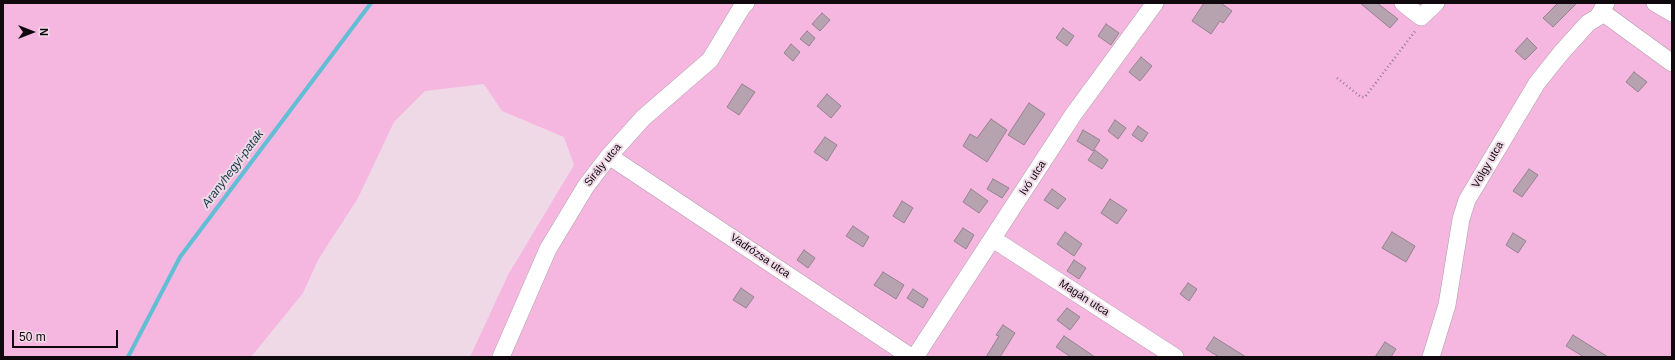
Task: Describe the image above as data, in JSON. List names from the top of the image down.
{
  "streets": {
    "street": [
      "Sirály utca",
      "Völgy utca",
      "Ivó utca",
      "Vadrózsa utca",
      "Magán utca"
    ]
  },
  "crossings": [
    ["Sirály utca", "Vadrózsa utca"],
    ["Ivó utca", "Magán utca"]
  ],
  "water": ["Aranyhegyi-patak"],
  "scale_bar": "50 m",
  "north": "right"
}
